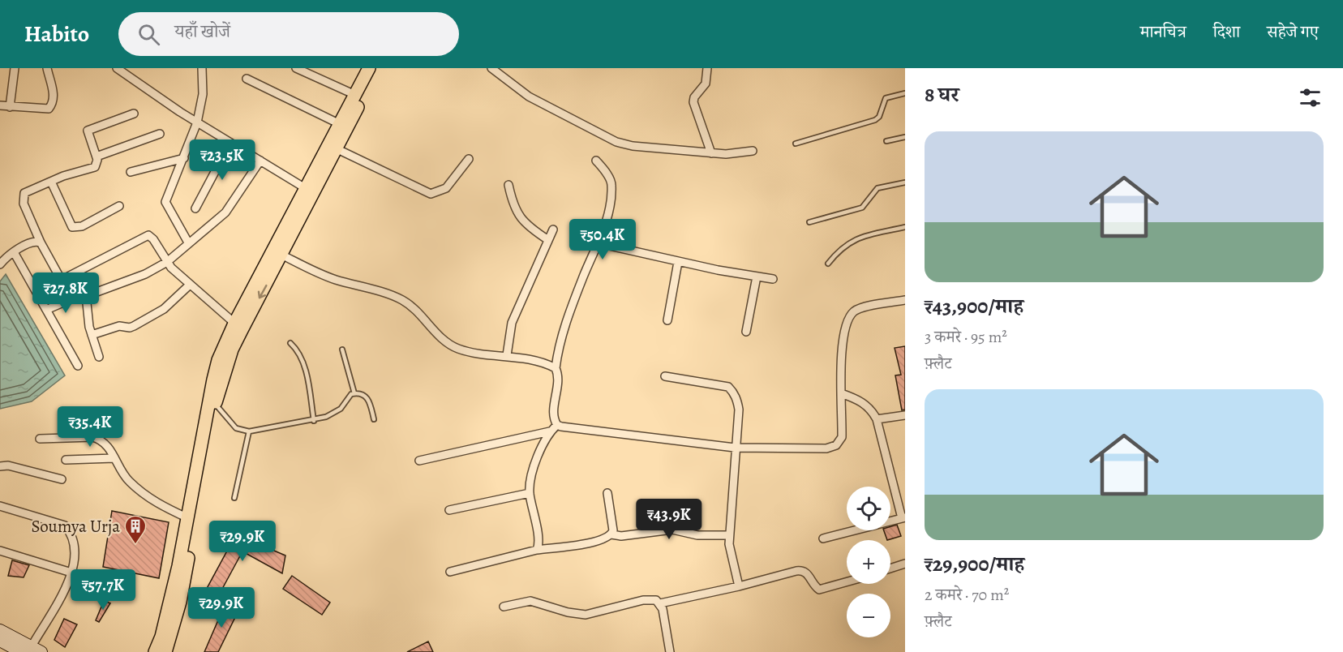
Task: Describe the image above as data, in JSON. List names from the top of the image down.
{
  "places": {
    "building": ["Soumya Urja"]
  },
  "page": {
    "header": "Habito",
    "search": "यहाँ खोजें",
    "nav": ["मानचित्र", "दिशा", "सहेजे गए"],
    "heading": "8 घर",
    "list": [
      {
        "name": "₹43,900/माह",
        "note": "3 कमरे · 95 m² · फ़्लैट"
      },
      {
        "name": "₹29,900/माह",
        "note": "2 कमरे · 70 m² · फ़्लैट"
      }
    ],
    "price": [
      "₹23.5K",
      "₹50.4K",
      "₹27.8K",
      "₹35.4K",
      "₹43.9K",
      "₹29.9K",
      "₹57.7K",
      "₹29.9K"
    ],
    "map_buttons": ["+", "−"]
  }
}
